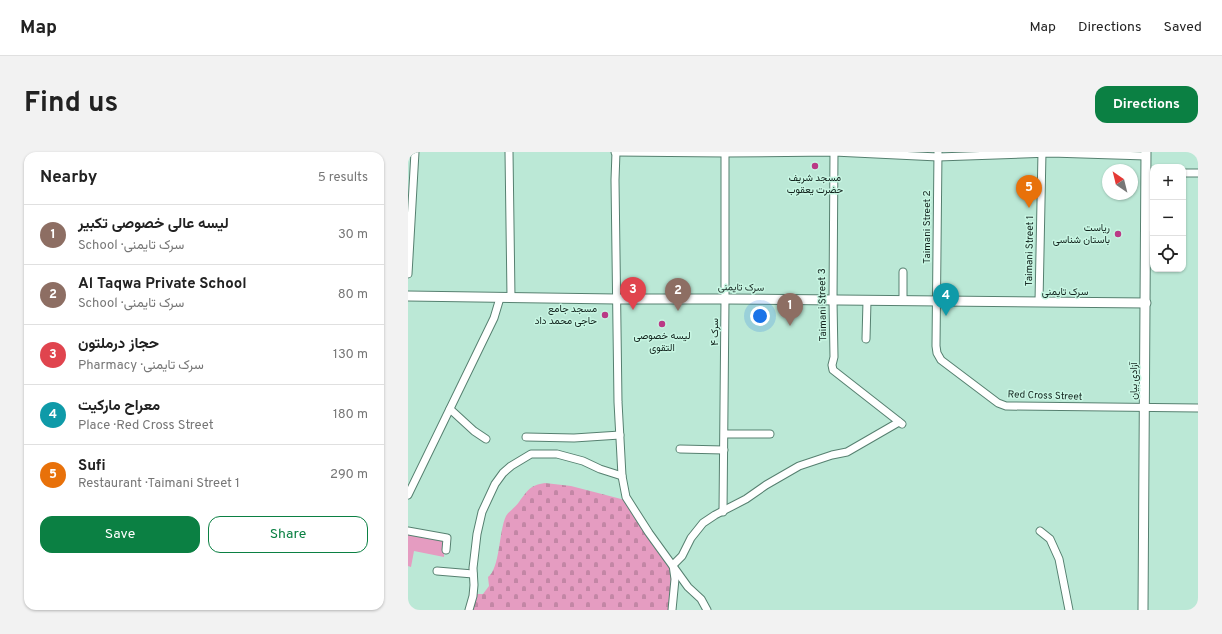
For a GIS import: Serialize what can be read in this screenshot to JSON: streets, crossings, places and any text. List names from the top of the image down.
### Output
{
  "streets": {
    "main road": ["سرک تایمنی", "آزادی بیان"],
    "street": [
      "Taimani Street 2",
      "Taimani Street 1",
      "Taimani Street 3",
      "سرک ۴",
      "Red Cross Street"
    ]
  },
  "crossings": [
    ["Taimani Street 2", "سرک تایمنی"],
    ["Taimani Street 2", "Red Cross Street"],
    ["Taimani Street 1", "سرک تایمنی"],
    ["سرک تایمنی", "Taimani Street 3"],
    ["سرک تایمنی", "سرک ۴"],
    ["سرک تایمنی", "آزادی بیان"],
    ["سرک تایمنی", "Red Cross Street"],
    ["Taimani Street 3", "سرک ۴"],
    ["آزادی بیان", "Red Cross Street"]
  ],
  "places": [
    "مسجد شریف حضرت یعقوب",
    "ریاست باستان شناسی",
    "مسجد جامع حاجی محمد داد",
    "لیسه خصوصی التقوی"
  ],
  "north": "top left",
  "page": {
    "header": "Map",
    "nav": ["Map", "Directions", "Saved"],
    "title": "Find us",
    "buttons": [
      "Directions",
      ["Save", "Share"]
    ],
    "heading": ["Nearby", "5 results"],
    "map_buttons": ["+", "−"],
    "pins": [
      "5",
      "3",
      "2",
      "4",
      "1"
    ],
    "list": [
      {
        "mark": "1",
        "name": "لیسه عالی خصوصی تکبیر",
        "note": "School · سرک تایمنی",
        "value": "30 m"
      },
      {
        "mark": "2",
        "name": "Al Taqwa Private School",
        "note": "School · سرک تایمنی",
        "value": "80 m"
      },
      {
        "mark": "3",
        "name": "حجاز درملتون",
        "note": "Pharmacy · سرک تایمنی",
        "value": "130 m"
      },
      {
        "mark": "4",
        "name": "معراح مارکیت",
        "note": "Place · Red Cross Street",
        "value": "180 m"
      },
      {
        "mark": "5",
        "name": "Sufi",
        "note": "Restaurant · Taimani Street 1",
        "value": "290 m"
      }
    ]
  }
}
